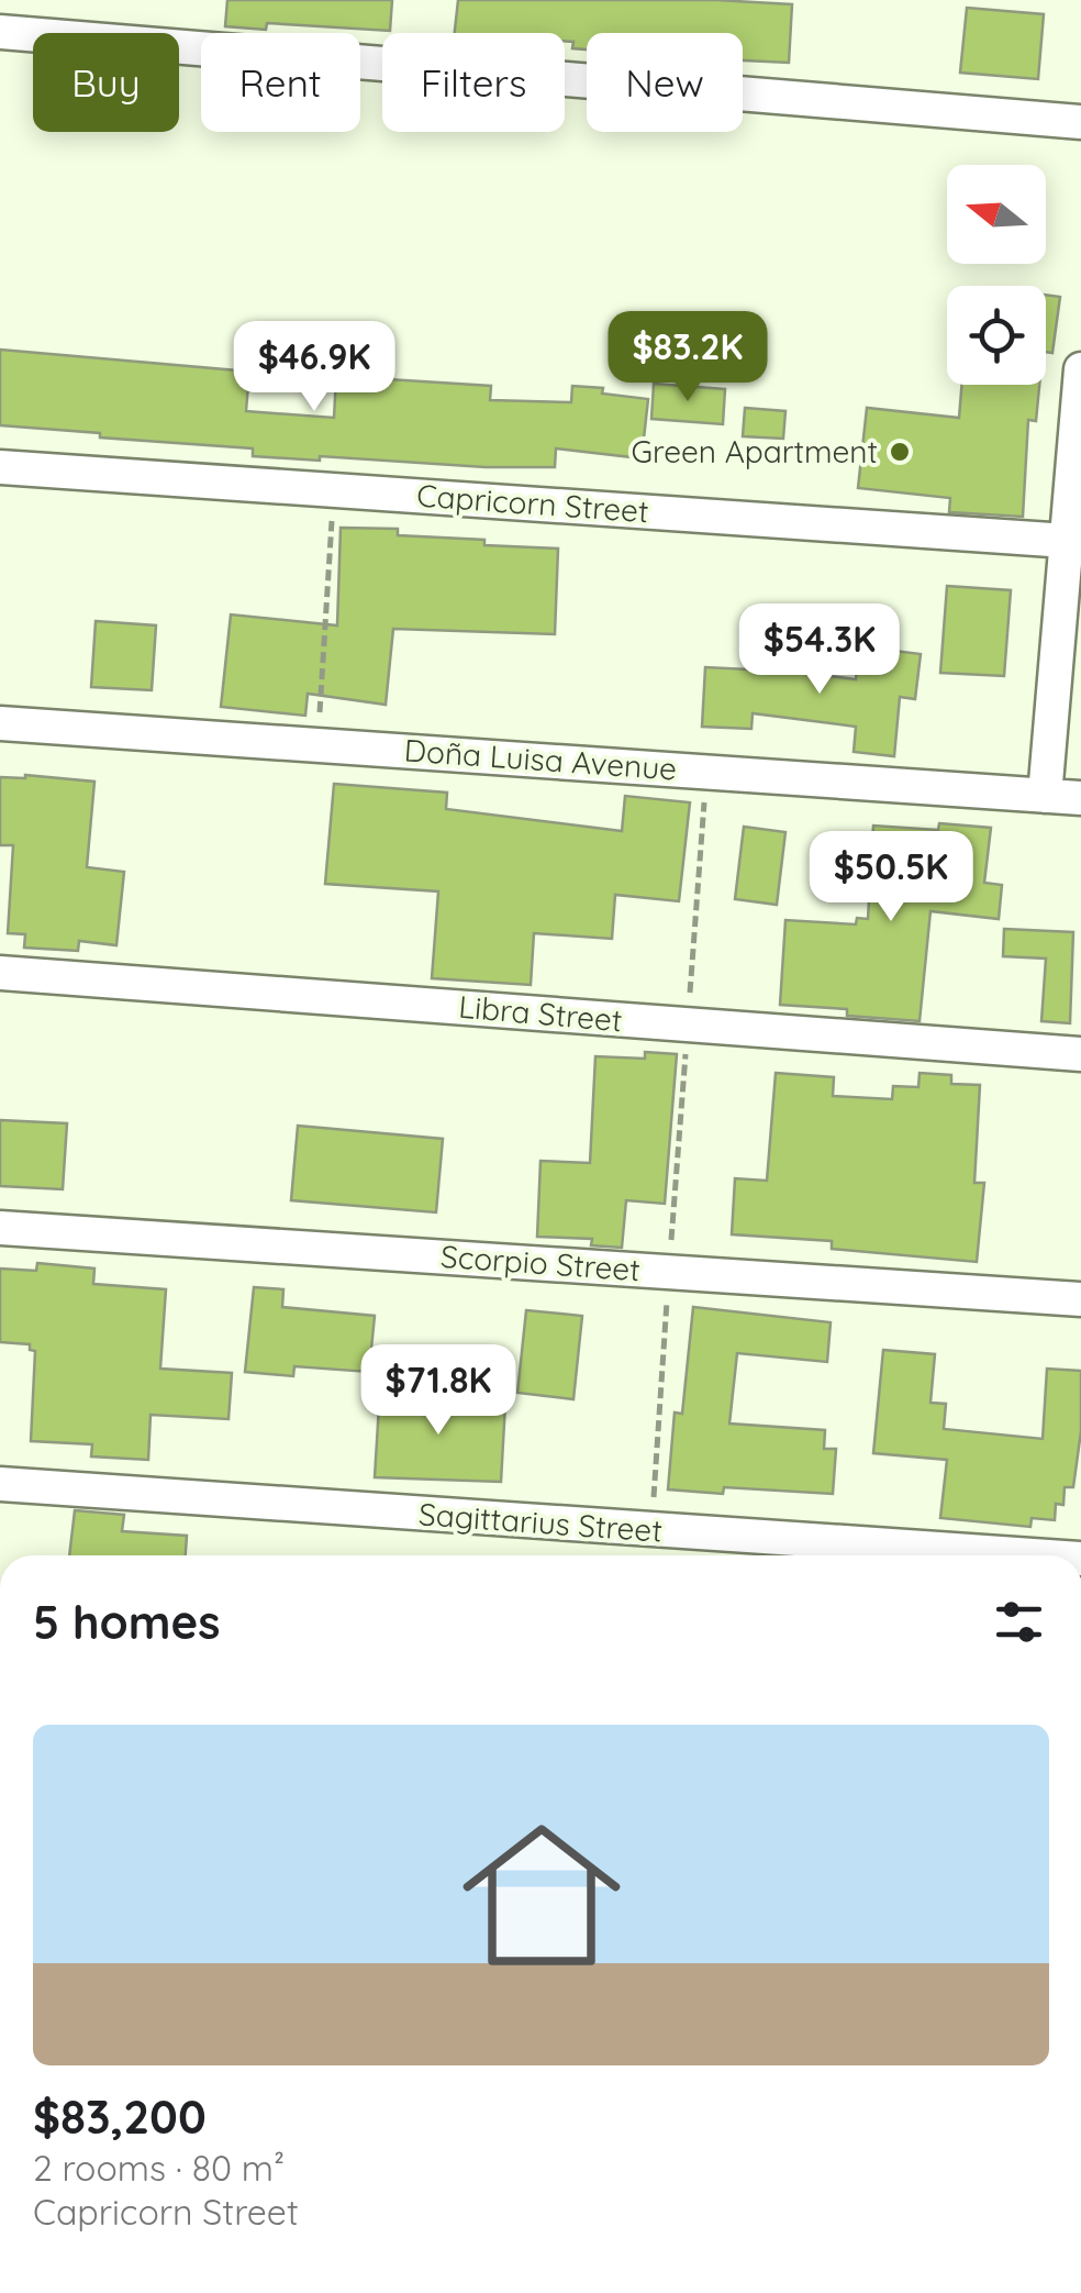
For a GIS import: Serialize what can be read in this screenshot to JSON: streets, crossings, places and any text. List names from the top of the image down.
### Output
{
  "streets": {
    "street": [
      "Capricorn Street",
      "Doña Luisa Avenue",
      "Libra Street",
      "Scorpio Street",
      "Sagittarius Street"
    ]
  },
  "places": ["Green Apartment"],
  "north": "left",
  "page": {
    "chip": [
      "Buy",
      "Rent",
      "Filters",
      "New"
    ],
    "price": [
      "$83.2K",
      "$46.9K",
      "$54.3K",
      "$50.5K",
      "$71.8K"
    ],
    "heading": "5 homes",
    "list": [
      {
        "name": "$83,200",
        "note": "2 rooms · 80 m² · Capricorn Street"
      }
    ]
  }
}
